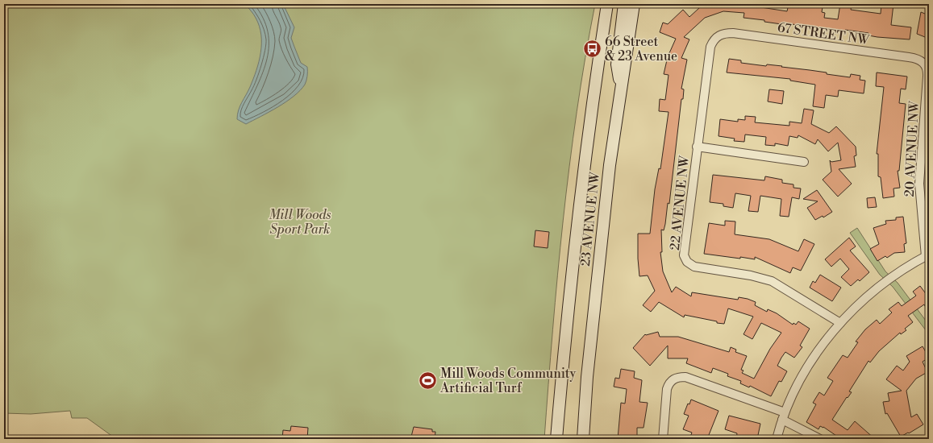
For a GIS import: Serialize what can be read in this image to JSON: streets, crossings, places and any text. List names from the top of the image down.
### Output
{
  "streets": {
    "main road": ["23 AVENUE NW"],
    "street": ["67 STREET NW", "20 AVENUE NW", "22 AVENUE NW"]
  },
  "crossings": [
    ["67 STREET NW", "20 AVENUE NW"],
    ["67 STREET NW", "22 AVENUE NW"]
  ],
  "parks": ["Mill Woods Sport Park"],
  "places": {
    "bus stop": ["66 Street & 23 Avenue"],
    "sports": ["Mill Woods Community Artificial Turf"]
  }
}
